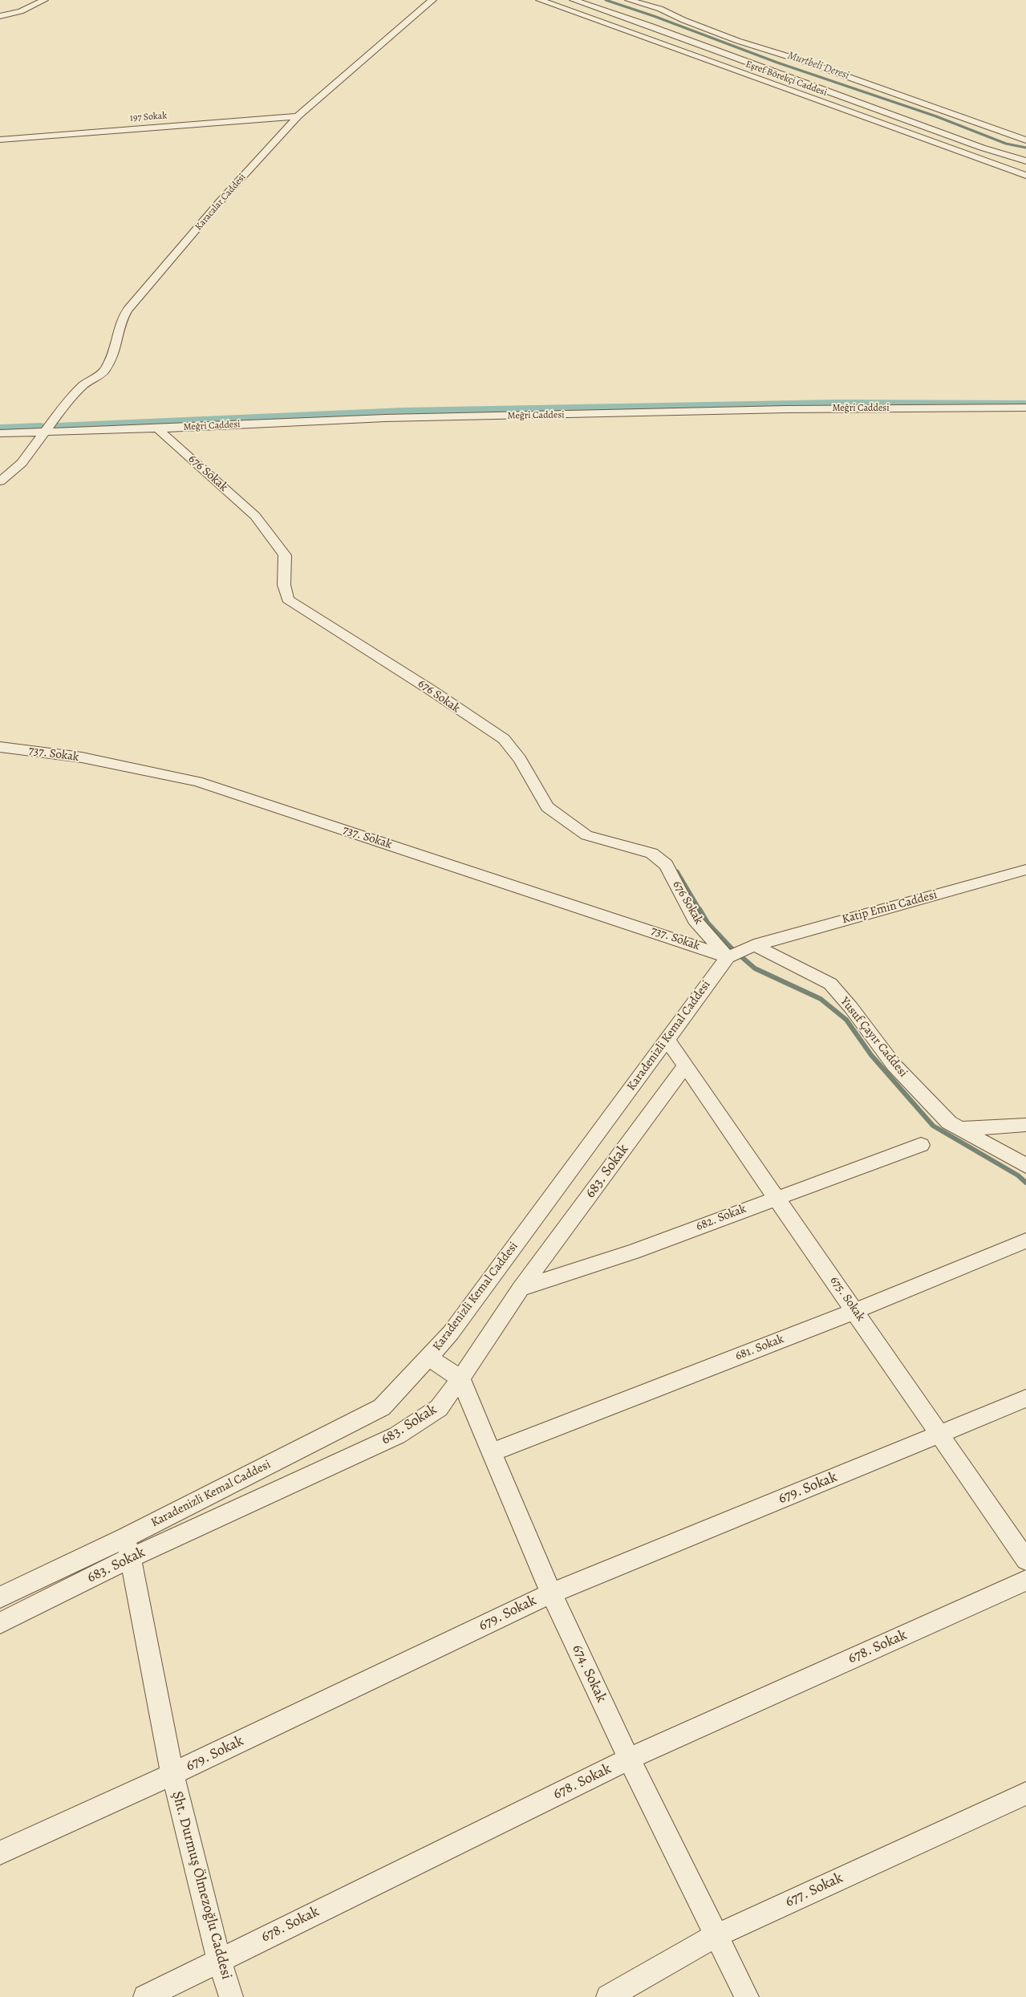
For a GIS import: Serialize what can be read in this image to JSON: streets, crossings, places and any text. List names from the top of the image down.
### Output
{
  "streets": {
    "street": [
      "Eşref Börekçi Caddesi",
      "197 Sokak",
      "Karacalar Caddesi",
      "Meğri Caddesi",
      "676 Sokak",
      "737. Sokak",
      "Katip Emin Caddesi",
      "Karadenizli Kemal Caddesi",
      "Yusuf Çayır Caddesi",
      "683. Sokak",
      "682. Sokak",
      "675. Sokak",
      "681. Sokak",
      "679. Sokak",
      "678. Sokak",
      "674. Sokak",
      "Şht. Durmuş Ölmezoğlu Caddesi",
      "677. Sokak"
    ]
  },
  "crossings": [
    ["197 Sokak", "Karacalar Caddesi"],
    ["Karacalar Caddesi", "Meğri Caddesi"],
    ["Meğri Caddesi", "676 Sokak"],
    ["676 Sokak", "737. Sokak"],
    ["676 Sokak", "Katip Emin Caddesi"],
    ["676 Sokak", "Karadenizli Kemal Caddesi"],
    ["676 Sokak", "Yusuf Çayır Caddesi"],
    ["737. Sokak", "Katip Emin Caddesi"],
    ["737. Sokak", "Karadenizli Kemal Caddesi"],
    ["737. Sokak", "Yusuf Çayır Caddesi"],
    ["Katip Emin Caddesi", "Karadenizli Kemal Caddesi"],
    ["Katip Emin Caddesi", "Yusuf Çayır Caddesi"],
    ["Karadenizli Kemal Caddesi", "Yusuf Çayır Caddesi"],
    ["Karadenizli Kemal Caddesi", "683. Sokak"],
    ["Karadenizli Kemal Caddesi", "675. Sokak"],
    ["Karadenizli Kemal Caddesi", "Şht. Durmuş Ölmezoğlu Caddesi"],
    ["683. Sokak", "682. Sokak"],
    ["683. Sokak", "675. Sokak"],
    ["683. Sokak", "674. Sokak"],
    ["683. Sokak", "Şht. Durmuş Ölmezoğlu Caddesi"],
    ["682. Sokak", "675. Sokak"],
    ["675. Sokak", "681. Sokak"],
    ["675. Sokak", "679. Sokak"],
    ["681. Sokak", "674. Sokak"],
    ["679. Sokak", "674. Sokak"],
    ["679. Sokak", "Şht. Durmuş Ölmezoğlu Caddesi"],
    ["678. Sokak", "674. Sokak"],
    ["678. Sokak", "Şht. Durmuş Ölmezoğlu Caddesi"],
    ["674. Sokak", "677. Sokak"]
  ],
  "water": ["Murtbeli Deresi"]
}
